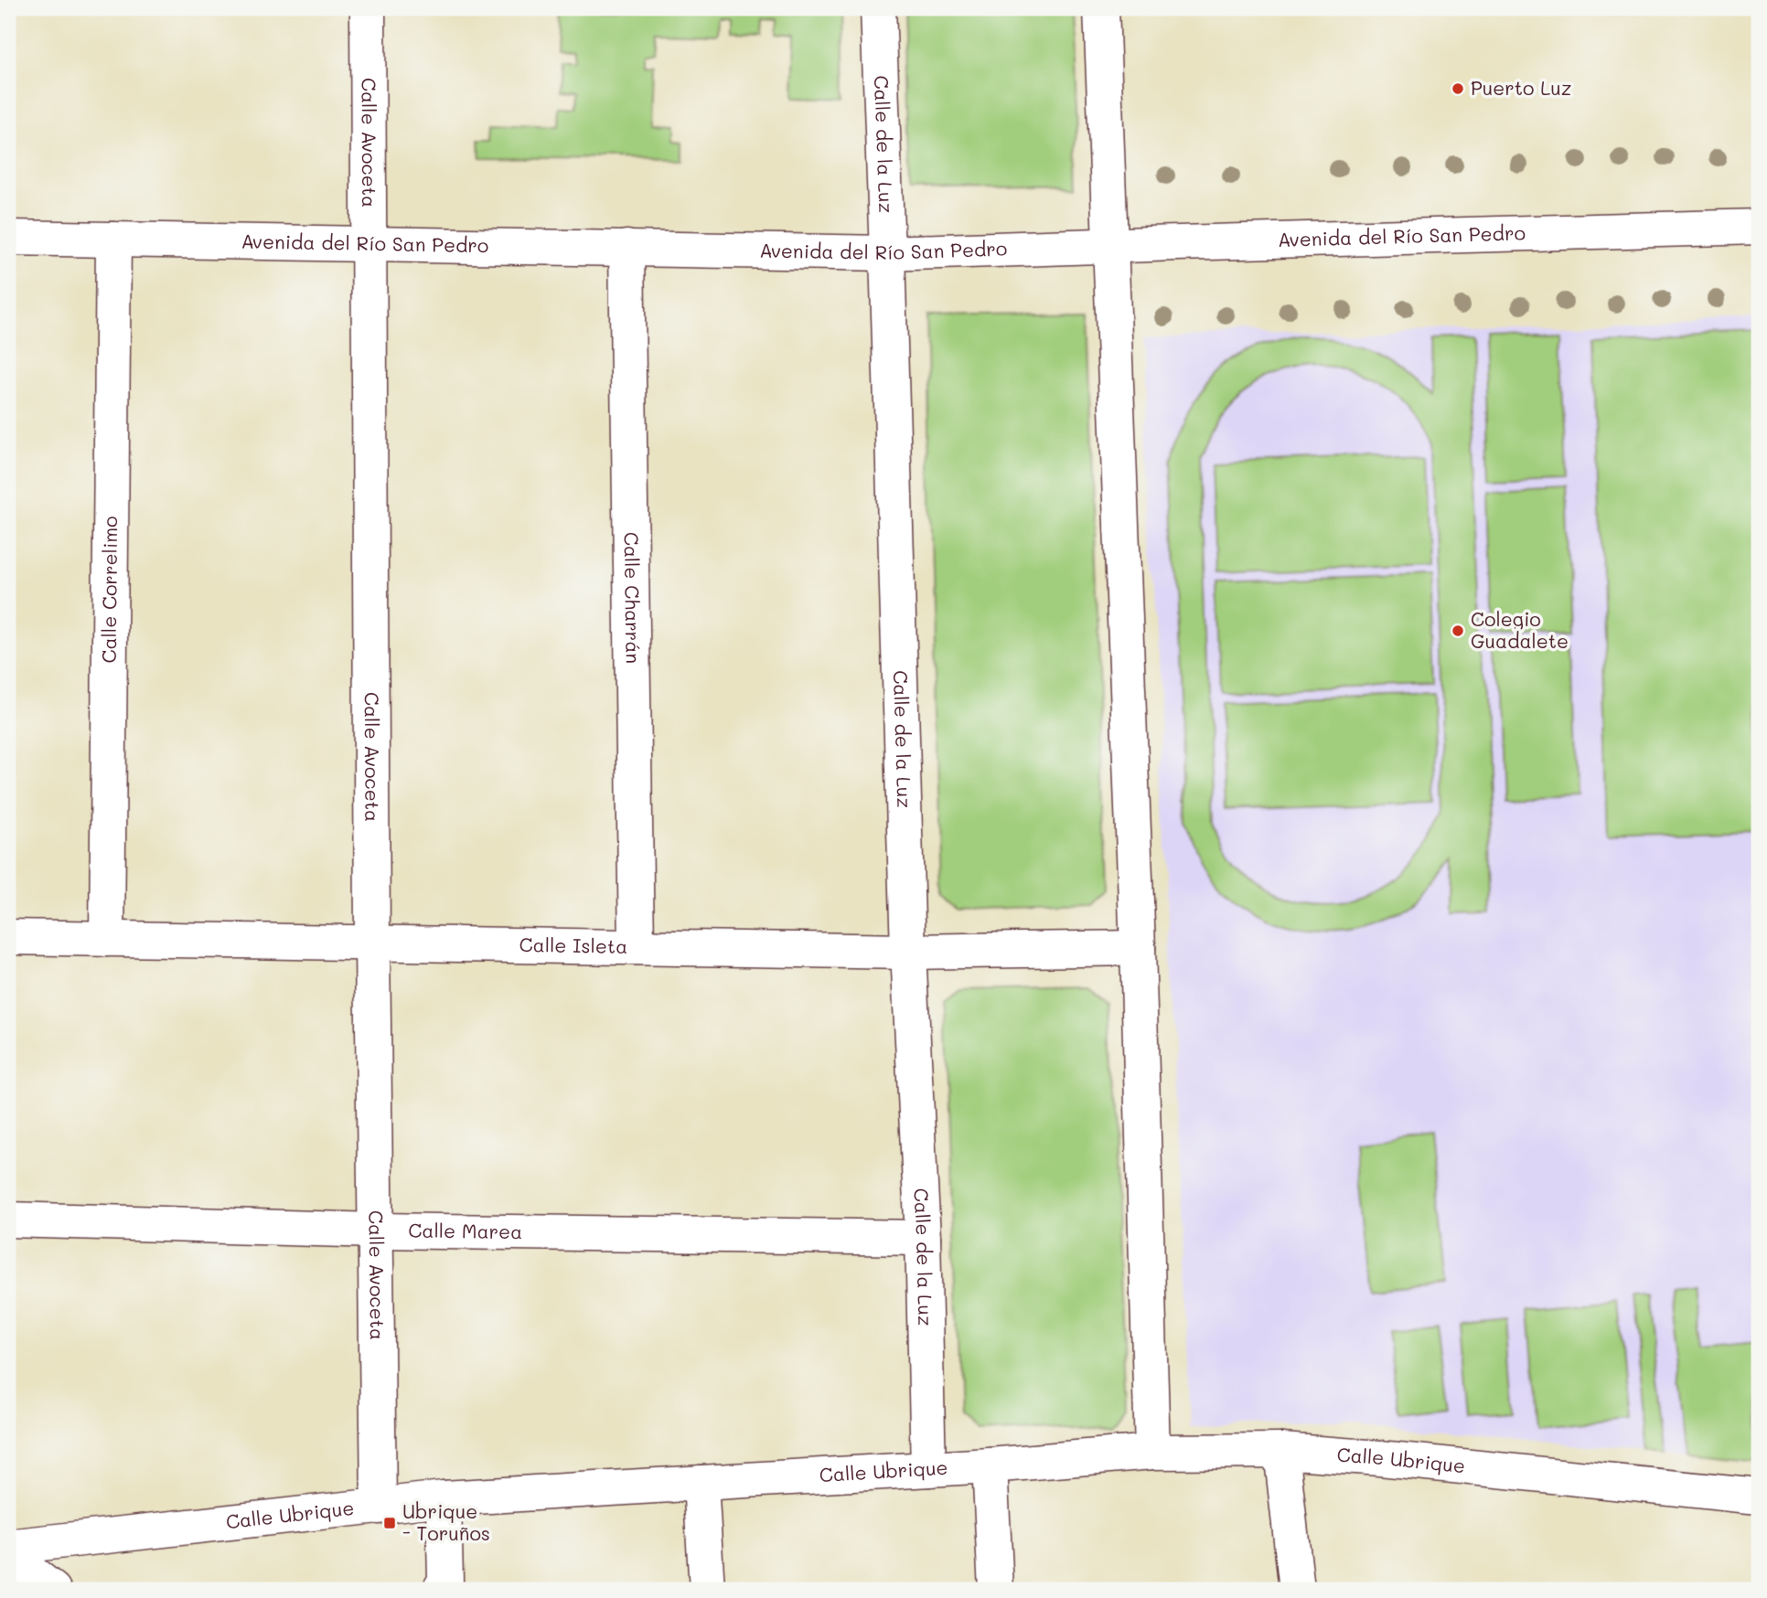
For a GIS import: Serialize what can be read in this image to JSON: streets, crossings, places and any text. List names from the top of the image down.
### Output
{
  "streets": {
    "street": [
      "Calle Avoceta",
      "Calle de la Luz",
      "Avenida del Río San Pedro",
      "Calle Correlimo",
      "Calle Charrán",
      "Calle Isleta",
      "Calle Marea",
      "Calle Ubrique"
    ]
  },
  "crossings": [
    ["Calle Avoceta", "Avenida del Río San Pedro"],
    ["Calle Avoceta", "Calle Isleta"],
    ["Calle Avoceta", "Calle Marea"],
    ["Calle Avoceta", "Calle Ubrique"],
    ["Calle de la Luz", "Avenida del Río San Pedro"],
    ["Calle de la Luz", "Calle Isleta"],
    ["Calle de la Luz", "Calle Marea"],
    ["Calle de la Luz", "Calle Ubrique"],
    ["Avenida del Río San Pedro", "Calle Correlimo"],
    ["Avenida del Río San Pedro", "Calle Charrán"],
    ["Calle Correlimo", "Calle Isleta"],
    ["Calle Charrán", "Calle Isleta"]
  ],
  "places": {
    "other": ["Puerto Luz", "Colegio Guadalete"],
    "transit": ["Ubrique - Toruños"]
  }
}
